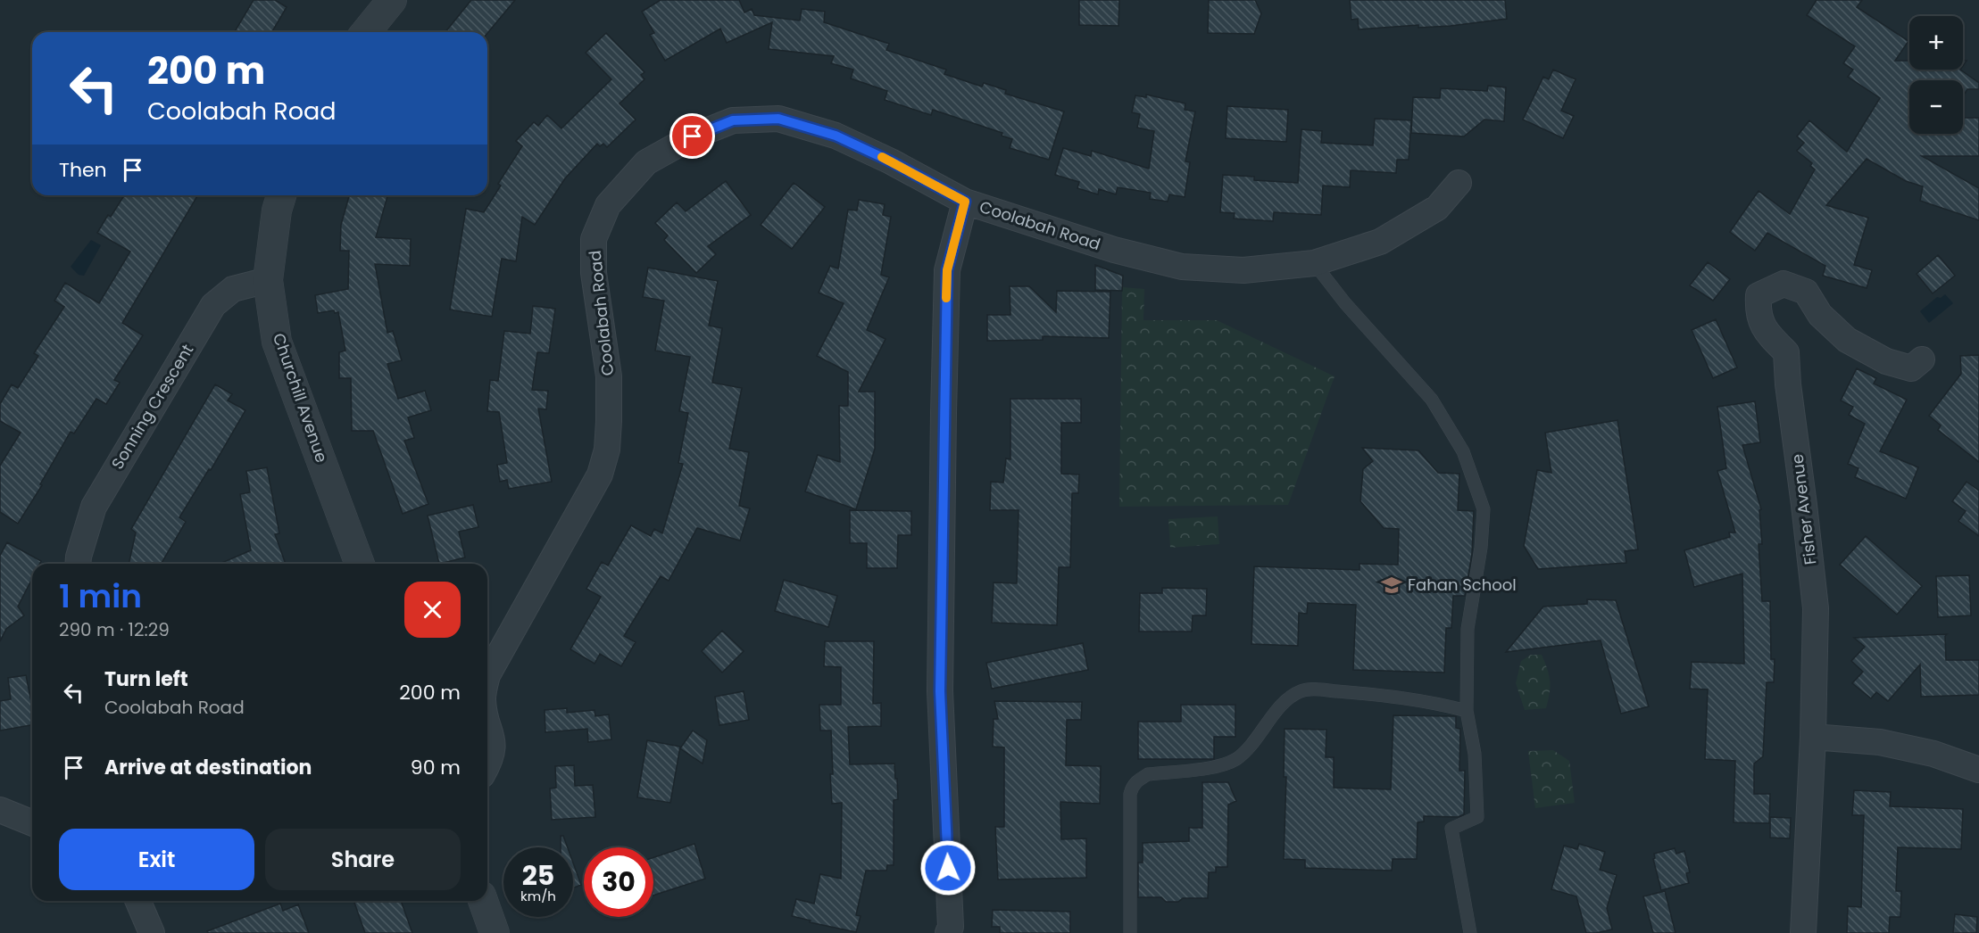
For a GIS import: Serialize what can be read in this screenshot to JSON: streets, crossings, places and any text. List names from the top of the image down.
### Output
{
  "streets": {
    "street": [
      "Coolabah Road",
      "Churchill Avenue",
      "Sonning Crescent",
      "Fisher Avenue"
    ]
  },
  "crossings": [
    ["Churchill Avenue", "Sonning Crescent"]
  ],
  "places": {
    "school or university": ["Fahan School"]
  },
  "page": {
    "map_buttons": ["+", "−"],
    "turn": ["200 m", "Coolabah Road"],
    "then": "Then",
    "heading": ["1 min", "290 m · 12:29"],
    "list": [
      {
        "name": "Turn left",
        "note": "Coolabah Road",
        "value": "200 m"
      },
      {
        "name": "Arrive at destination",
        "value": "90 m"
      }
    ],
    "buttons": ["Exit", "Share"],
    "speed": "25 km/h",
    "limit": "30"
  }
}
